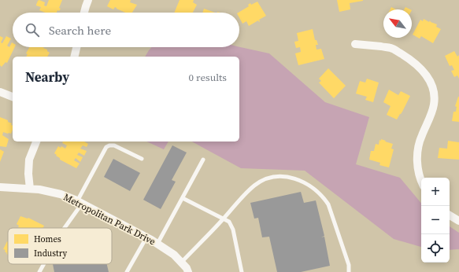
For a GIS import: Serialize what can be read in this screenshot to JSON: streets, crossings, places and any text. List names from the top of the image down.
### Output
{
  "streets": {
    "street": ["Metropolitan Park Drive"]
  },
  "legend": ["Homes", "Industry"],
  "north": "top left",
  "page": {
    "search": "Search here",
    "heading": ["Nearby", "0 results"],
    "map_buttons": ["+", "−"]
  }
}
